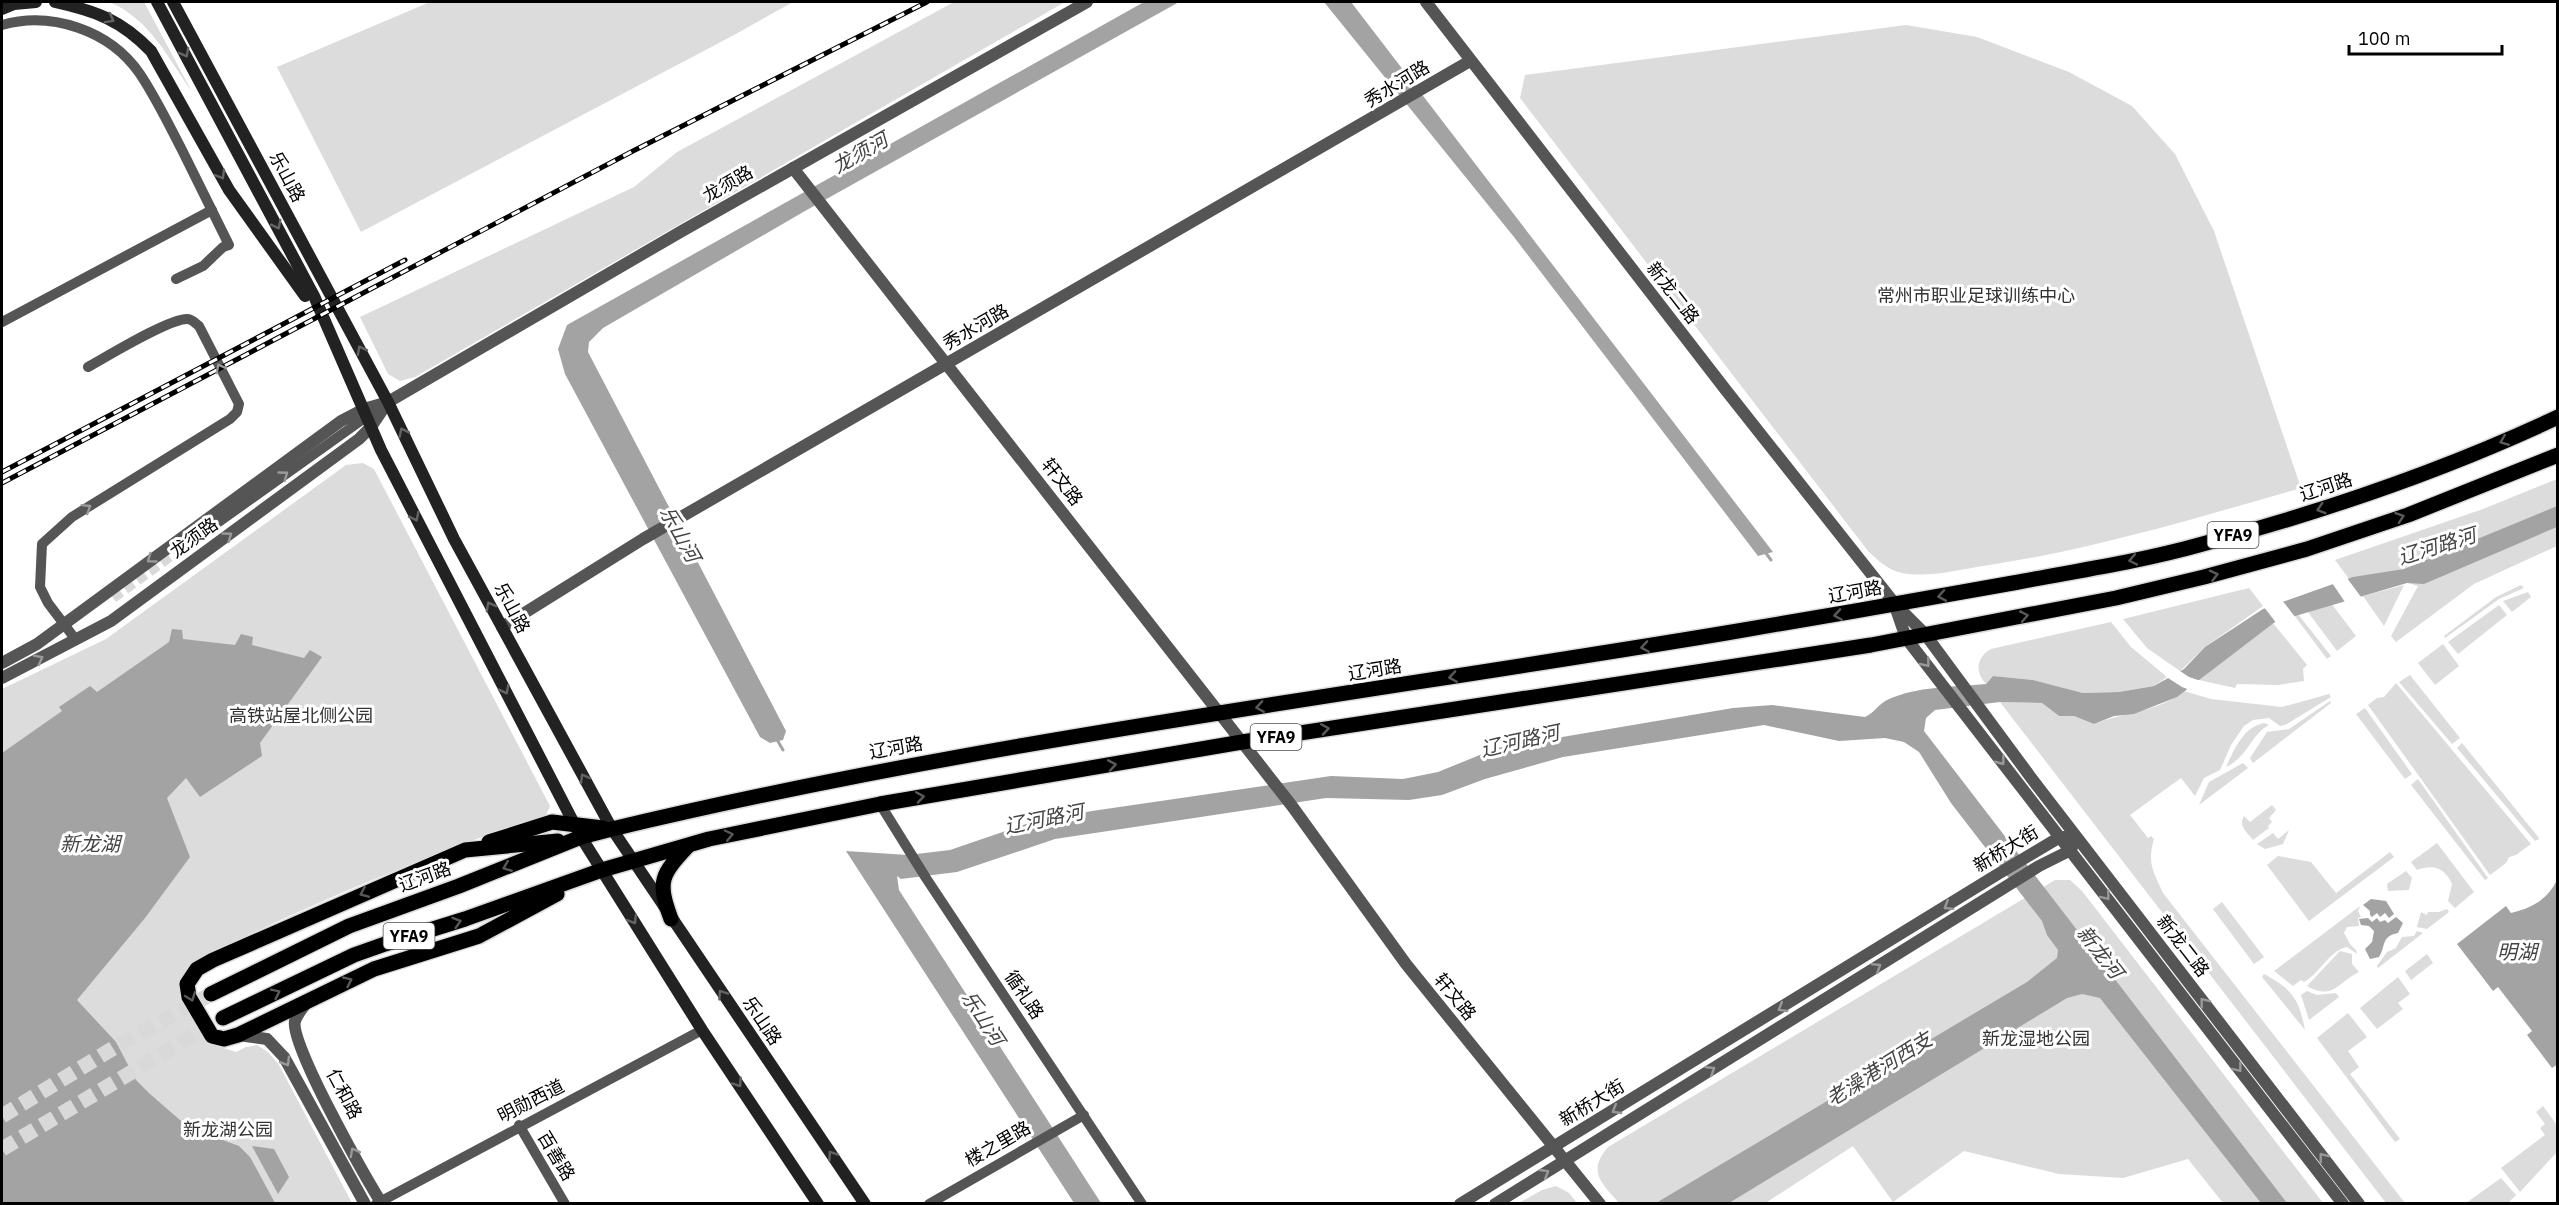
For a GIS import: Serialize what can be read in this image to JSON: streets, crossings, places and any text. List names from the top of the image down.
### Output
{
  "streets": {
    "main road": ["乐山路", "辽河路", "YFA9"],
    "street": [
      "秀水河路",
      "龙须路",
      "新龙二路",
      "轩文路",
      "新桥大街",
      "循礼路",
      "仁和路",
      "明勋西道",
      "楼之里路",
      "百善路"
    ]
  },
  "crossings": [
    ["秀水河路", "乐山路"],
    ["秀水河路", "新龙二路"],
    ["秀水河路", "轩文路"],
    ["乐山路", "龙须路"],
    ["乐山路", "辽河路"],
    ["乐山路", "YFA9"],
    ["乐山路", "明勋西道"],
    ["龙须路", "轩文路"],
    ["新龙二路", "辽河路"],
    ["新龙二路", "YFA9"],
    ["新龙二路", "新桥大街"],
    ["轩文路", "辽河路"],
    ["轩文路", "YFA9"],
    ["轩文路", "新桥大街"],
    ["YFA9", "循礼路"],
    ["循礼路", "楼之里路"],
    ["仁和路", "明勋西道"],
    ["明勋西道", "百善路"]
  ],
  "water": [
    "龙须河",
    "乐山河",
    "辽河路河",
    "新龙湖",
    "新龙河",
    "明湖",
    "老澡港河西支"
  ],
  "parks": [
    "常州市职业足球训练中心",
    "高铁站屋北侧公园",
    "新龙湿地公园",
    "新龙湖公园"
  ],
  "scale_bar": "100 m"
}
